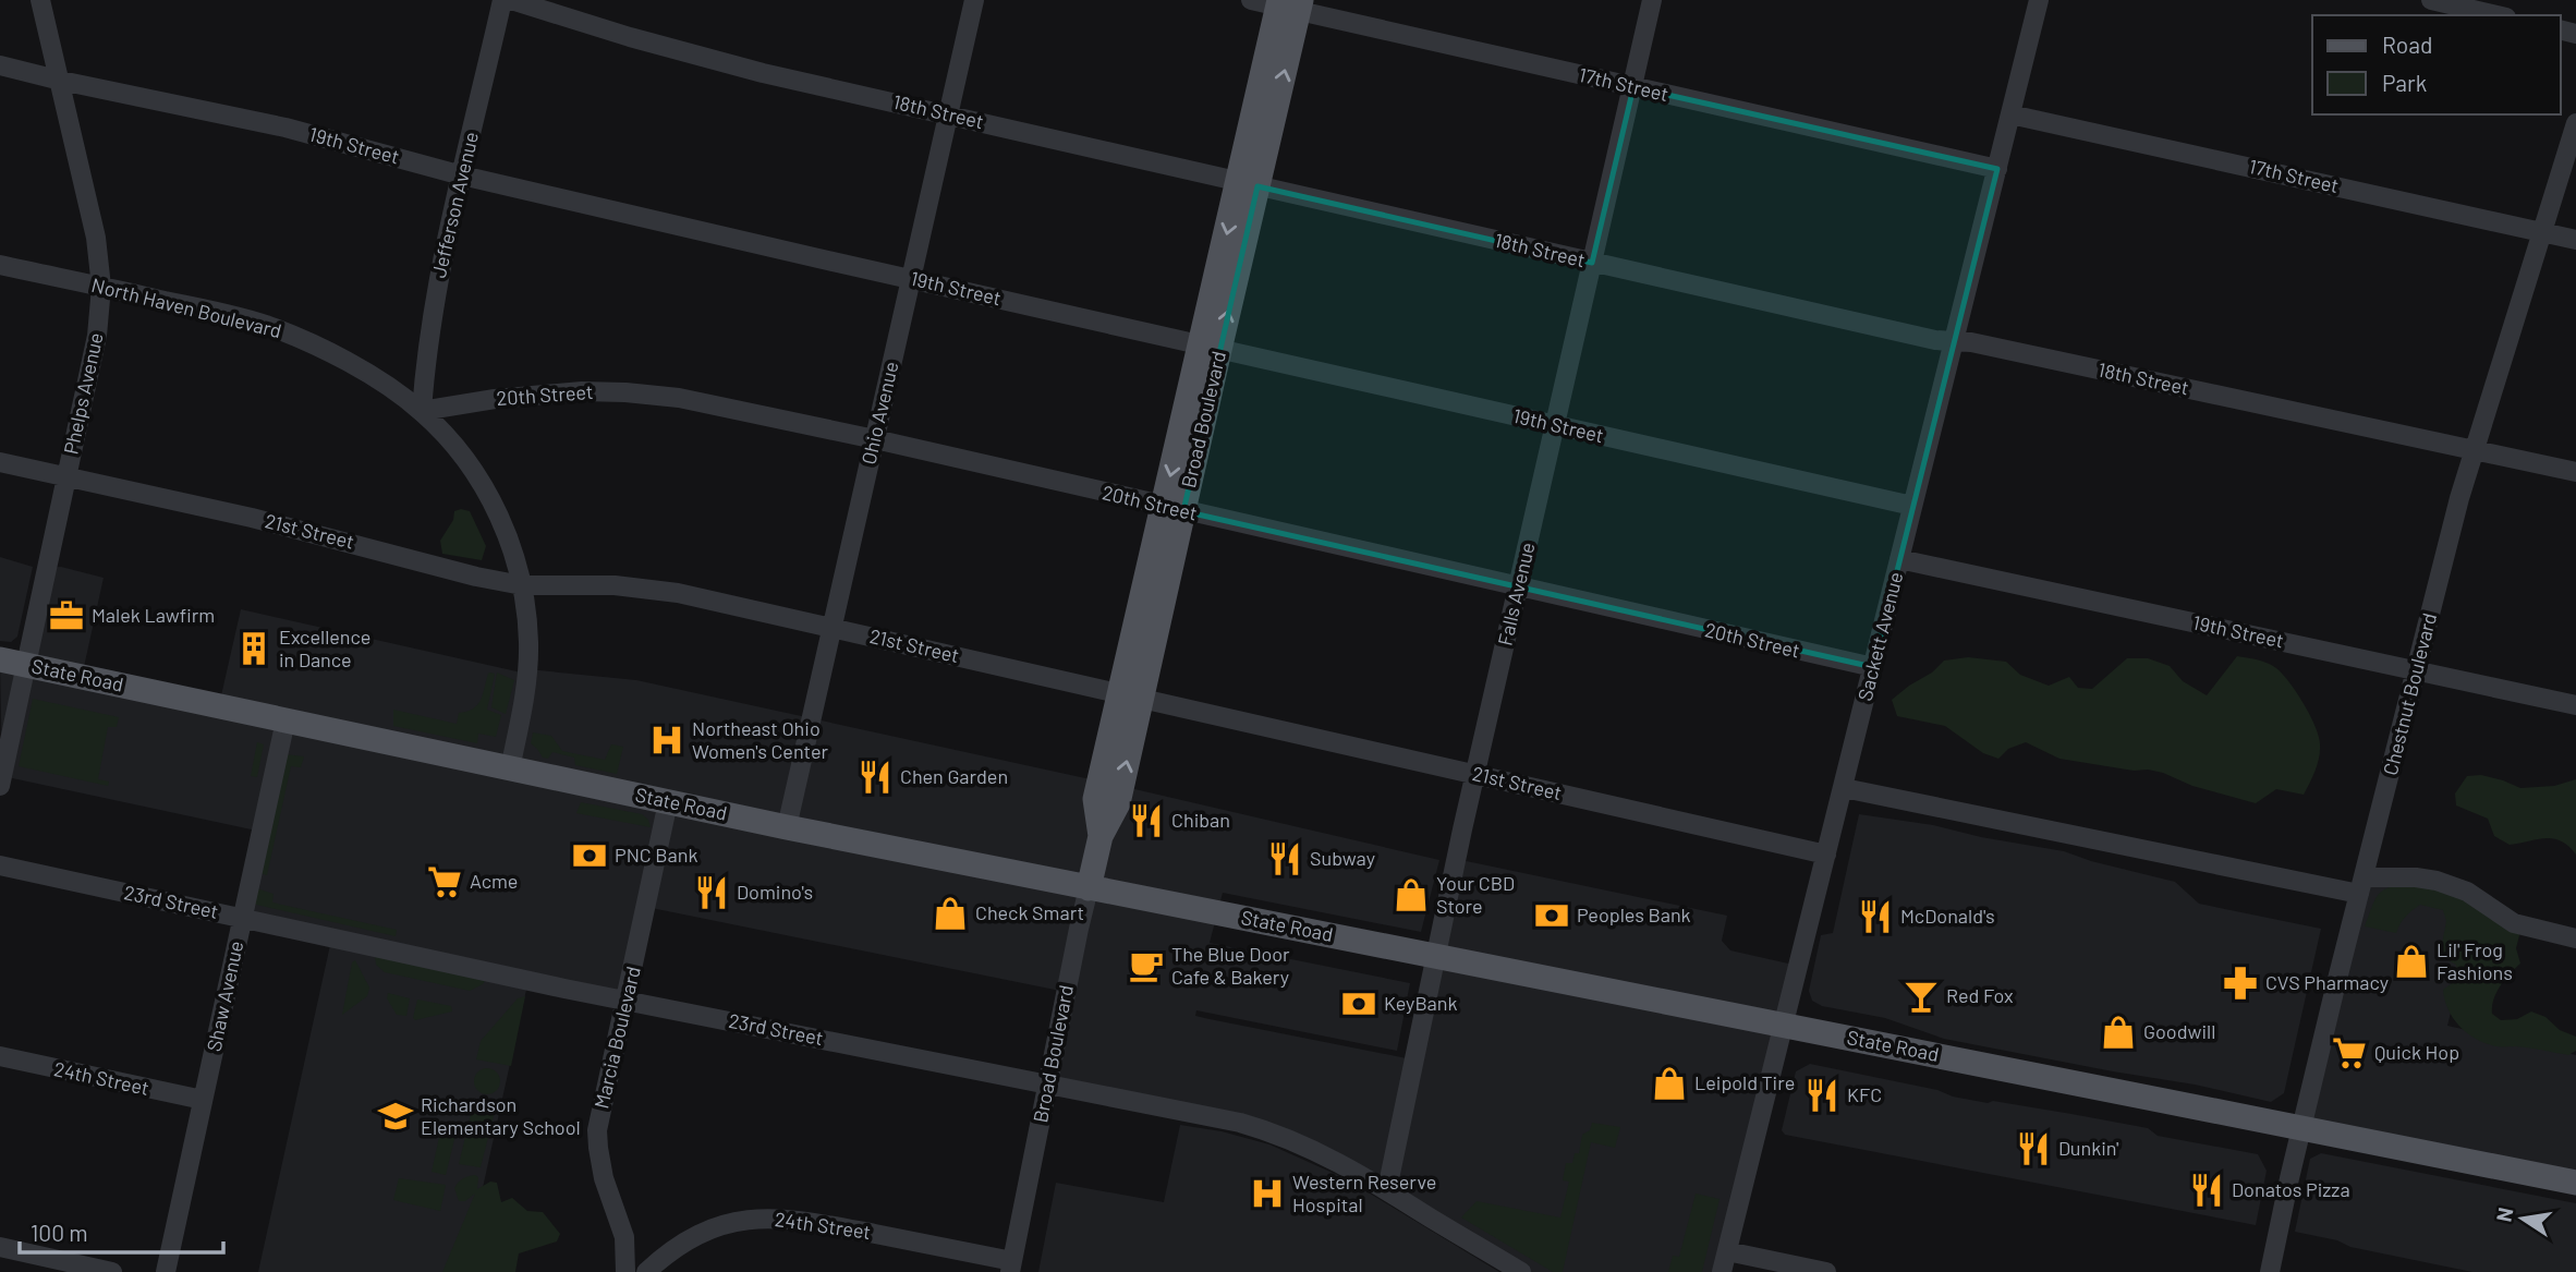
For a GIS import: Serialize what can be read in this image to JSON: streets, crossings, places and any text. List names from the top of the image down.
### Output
{
  "streets": {
    "main road": ["Broad Boulevard", "State Road"],
    "street": [
      "17th Street",
      "18th Street",
      "19th Street",
      "Jefferson Avenue",
      "North Haven Boulevard",
      "Phelps Avenue",
      "20th Street",
      "Ohio Avenue",
      "21st Street",
      "Falls Avenue",
      "Sackett Avenue",
      "Chestnut Boulevard",
      "23rd Street",
      "Shaw Avenue",
      "Marcia Boulevard",
      "24th Street"
    ]
  },
  "crossings": [
    ["17th Street", "Broad Boulevard"],
    ["17th Street", "Falls Avenue"],
    ["17th Street", "Sackett Avenue"],
    ["17th Street", "Chestnut Boulevard"],
    ["18th Street", "Ohio Avenue"],
    ["18th Street", "Broad Boulevard"],
    ["18th Street", "Falls Avenue"],
    ["18th Street", "Sackett Avenue"],
    ["18th Street", "Chestnut Boulevard"],
    ["19th Street", "Jefferson Avenue"],
    ["19th Street", "Phelps Avenue"],
    ["19th Street", "Ohio Avenue"],
    ["19th Street", "Broad Boulevard"],
    ["19th Street", "Falls Avenue"],
    ["19th Street", "Sackett Avenue"],
    ["19th Street", "Chestnut Boulevard"],
    ["Jefferson Avenue", "North Haven Boulevard"],
    ["Jefferson Avenue", "20th Street"],
    ["North Haven Boulevard", "Phelps Avenue"],
    ["North Haven Boulevard", "20th Street"],
    ["North Haven Boulevard", "21st Street"],
    ["North Haven Boulevard", "State Road"],
    ["Phelps Avenue", "21st Street"],
    ["Phelps Avenue", "State Road"],
    ["20th Street", "Ohio Avenue"],
    ["20th Street", "Broad Boulevard"],
    ["20th Street", "Falls Avenue"],
    ["20th Street", "Sackett Avenue"],
    ["Ohio Avenue", "21st Street"],
    ["Ohio Avenue", "State Road"],
    ["Broad Boulevard", "21st Street"],
    ["Broad Boulevard", "State Road"],
    ["Broad Boulevard", "23rd Street"],
    ["Broad Boulevard", "24th Street"],
    ["21st Street", "Falls Avenue"],
    ["21st Street", "Sackett Avenue"],
    ["Falls Avenue", "State Road"],
    ["Falls Avenue", "23rd Street"],
    ["Sackett Avenue", "State Road"],
    ["State Road", "Chestnut Boulevard"],
    ["State Road", "Shaw Avenue"],
    ["State Road", "Marcia Boulevard"],
    ["23rd Street", "Shaw Avenue"],
    ["23rd Street", "Marcia Boulevard"],
    ["Shaw Avenue", "24th Street"]
  ],
  "places": {
    "office": ["Malek Lawfirm"],
    "building": ["Excellence in Dance"],
    "hospital": ["Northeast Ohio Women's Center", "Western Reserve Hospital"],
    "restaurant": [
      "Chen Garden",
      "Chiban",
      "Subway",
      "Domino's",
      "McDonald's",
      "KFC",
      "Dunkin'",
      "Donatos Pizza"
    ],
    "bank": ["PNC Bank", "Peoples Bank", "KeyBank"],
    "supermarket": ["Acme", "Quick Hop"],
    "shop": [
      "Your CBD Store",
      "Check Smart",
      "Lil' Frog Fashions",
      "Goodwill",
      "Leipold Tire"
    ],
    "cafe": ["The Blue Door Cafe & Bakery"],
    "pharmacy": ["CVS Pharmacy"],
    "bar": ["Red Fox"],
    "school or university": ["Richardson Elementary School"]
  },
  "legend": ["Road", "Park"],
  "scale_bar": "100 m",
  "north": "left"
}
